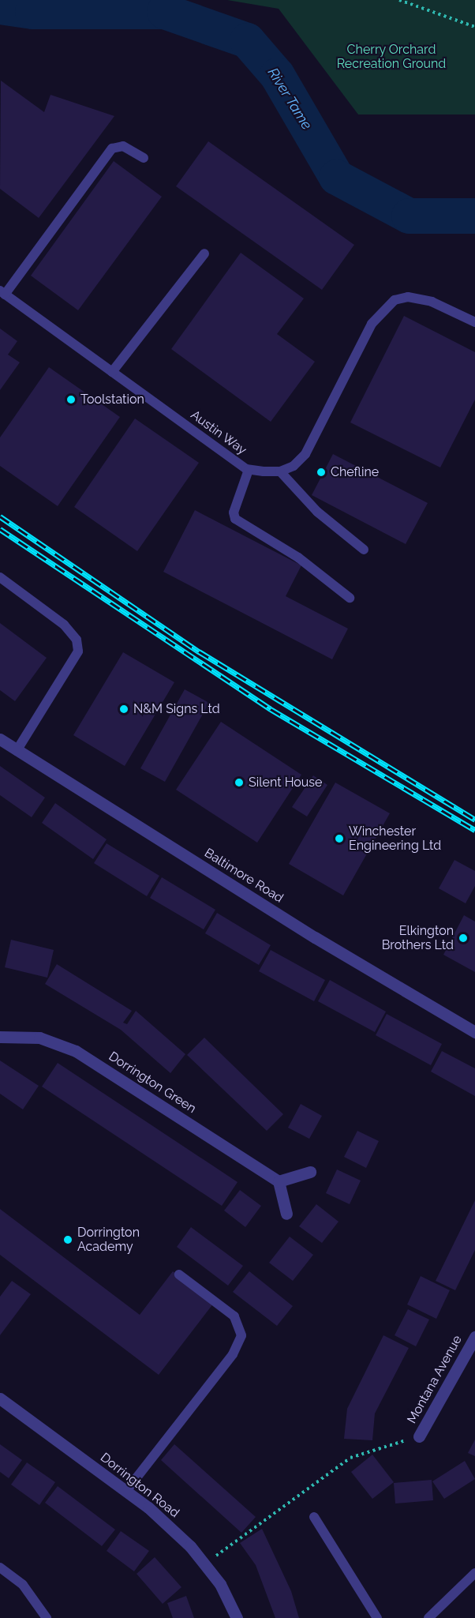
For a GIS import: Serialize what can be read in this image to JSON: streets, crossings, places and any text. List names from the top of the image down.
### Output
{
  "streets": {
    "street": [
      "Baltimore Road",
      "Dorrington Green",
      "Montana Avenue",
      "Dorrington Road"
    ],
    "lane": ["Austin Way"]
  },
  "water": ["River Tame"],
  "parks": ["Cherry Orchard Recreation Ground"],
  "places": [
    "Toolstation",
    "Chefline",
    "N&M Signs Ltd",
    "Silent House",
    "Winchester Engineering Ltd",
    "Elkington Brothers Ltd",
    "Dorrington Academy"
  ]
}
